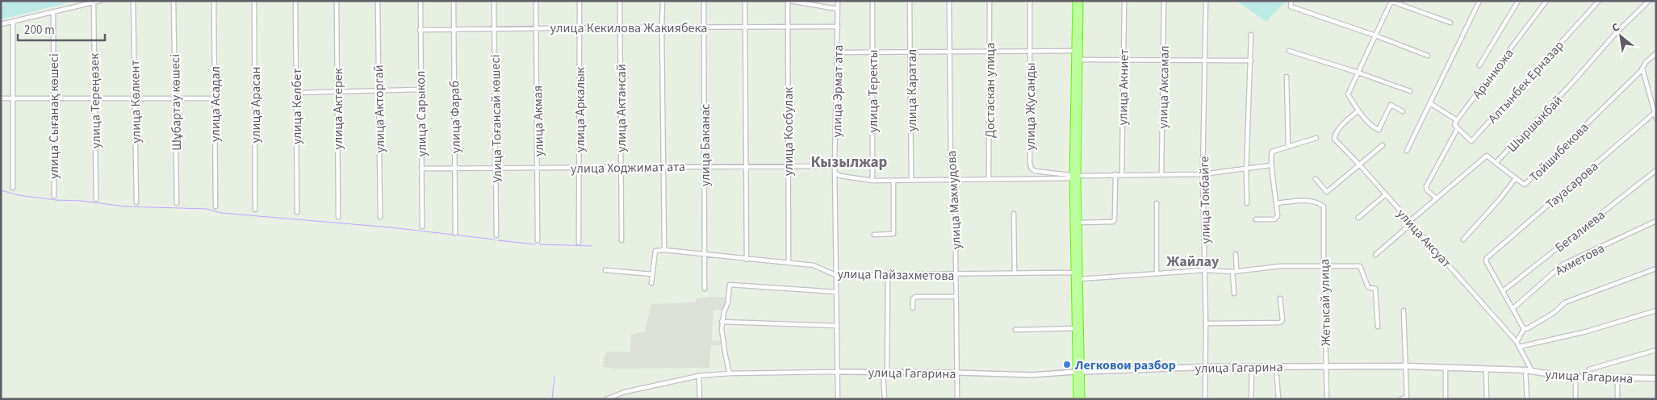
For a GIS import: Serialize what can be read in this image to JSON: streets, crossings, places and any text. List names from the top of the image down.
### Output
{
  "streets": {
    "main road": ["улица Гагарина"],
    "street": [
      "улица Кекилова Жакиябека",
      "Арынкожа",
      "Алтынбек Ерназар",
      "улица Акниет",
      "улица Аксамал",
      "улица Каратал",
      "Достаскан улица",
      "улица Эрмат ата",
      "улица Теректы",
      "улица Тереңөзек",
      "улица Көлкент",
      "Шұбартау көшесі",
      "улица Асадал",
      "улица Арасан",
      "улица Келбет",
      "улица Жусанды",
      "улица Актансай",
      "улица Актерек",
      "улица Акторгай",
      "улица Аркалык",
      "улица Сарыкол",
      "улица Сығанақ көшесі",
      "улица Фараб",
      "Улица Тоғансай көшесі",
      "улица Акмая",
      "Шыршыкбай",
      "улица Косбулак",
      "улица Баканас",
      "Тойшибекова",
      "улица Ходжимат ата",
      "Тауасарова",
      "улица Махмудова",
      "улица Токбайге",
      "Бегалиева",
      "улица Аксуат",
      "Ахметова",
      "улица Пайзахметова",
      "Жетысай улица"
    ]
  },
  "crossings": [
    ["улица Кекилова Жакиябека", "улица Эрмат ата"],
    ["улица Кекилова Жакиябека", "улица Актансай"],
    ["улица Кекилова Жакиябека", "улица Аркалык"],
    ["улица Кекилова Жакиябека", "улица Сарыкол"],
    ["улица Кекилова Жакиябека", "улица Фараб"],
    ["улица Кекилова Жакиябека", "Улица Тоғансай көшесі"],
    ["улица Кекилова Жакиябека", "улица Акмая"],
    ["улица Кекилова Жакиябека", "улица Косбулак"],
    ["улица Кекилова Жакиябека", "улица Баканас"],
    ["улица Эрмат ата", "улица Ходжимат ата"],
    ["улица Эрмат ата", "улица Пайзахметова"],
    ["улица Эрмат ата", "улица Гагарина"],
    ["улица Актансай", "улица Ходжимат ата"],
    ["улица Аркалык", "улица Ходжимат ата"],
    ["улица Сарыкол", "улица Ходжимат ата"],
    ["улица Фараб", "улица Ходжимат ата"],
    ["Улица Тоғансай көшесі", "улица Ходжимат ата"],
    ["улица Акмая", "улица Ходжимат ата"],
    ["Шыршыкбай", "улица Аксуат"],
    ["улица Косбулак", "улица Ходжимат ата"],
    ["улица Косбулак", "улица Пайзахметова"],
    ["улица Баканас", "улица Ходжимат ата"],
    ["улица Баканас", "улица Пайзахметова"],
    ["Тауасарова", "Бегалиева"],
    ["улица Махмудова", "улица Пайзахметова"],
    ["улица Махмудова", "улица Гагарина"],
    ["улица Токбайге", "улица Гагарина"],
    ["улица Аксуат", "улица Гагарина"],
    ["Жетысай улица", "улица Гагарина"]
  ],
  "districts": ["Кызылжар", "Жайлау"],
  "places": ["Легковои разбор"],
  "scale_bar": "200 m",
  "north": "top left"
}
